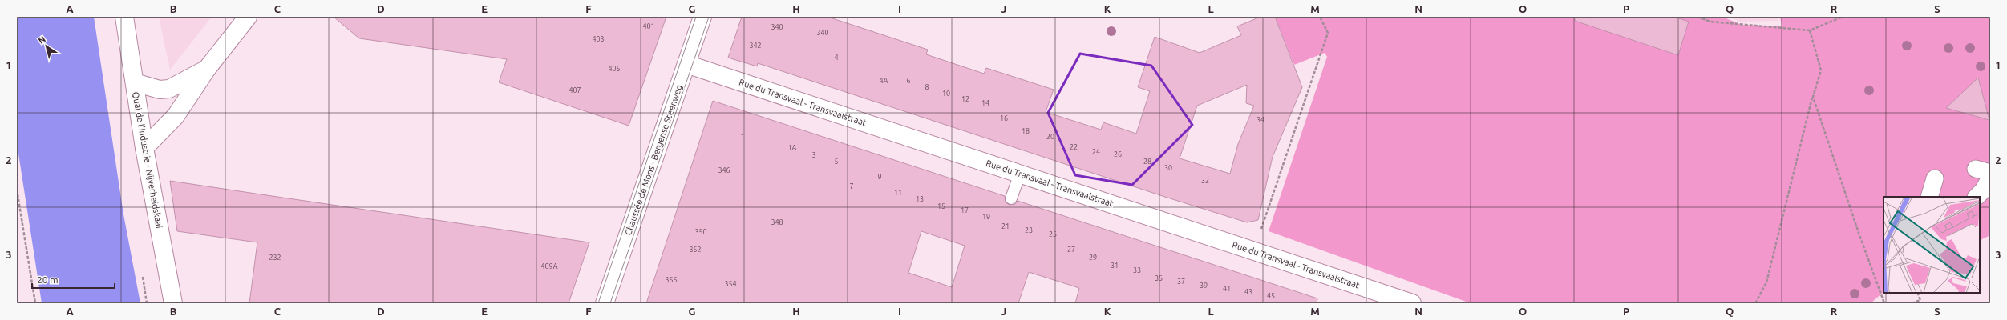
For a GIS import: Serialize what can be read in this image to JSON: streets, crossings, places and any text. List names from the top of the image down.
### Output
{
  "streets": {
    "street": ["Rue du Transvaal - Transvaalstraat", "Quai de l'Industrie - Nijverheidskaai", "Chaussée de Mons - Bergense Steenweg"]
  },
  "crossings": [
    ["Rue du Transvaal - Transvaalstraat", "Chaussée de Mons - Bergense Steenweg"]
  ],
  "house_numbers": [
    "401",
    "340",
    "340",
    "403",
    "342",
    "4",
    "405",
    "4A",
    "6",
    "8",
    "407",
    "10",
    "12",
    "14",
    "16",
    "34",
    "18",
    "1",
    "20",
    "22",
    "1A",
    "24",
    "26",
    "3",
    "5",
    "28",
    "30",
    "346",
    "9",
    "32",
    "7",
    "11",
    "13",
    "15",
    "17",
    "19",
    "348",
    "21",
    "23",
    "350",
    "25",
    "352",
    "27",
    "232",
    "29",
    "31",
    "409A",
    "33",
    "35",
    "356",
    "37",
    "354",
    "39",
    "41",
    "43",
    "45"
  ],
  "scale_bar": "20 m",
  "north": "top left",
  "grid": {
    "columns": [
      "A",
      "B",
      "C",
      "D",
      "E",
      "F",
      "G",
      "H",
      "I",
      "J",
      "K",
      "L",
      "M",
      "N",
      "O",
      "P",
      "Q",
      "R",
      "S"
    ],
    "rows": ["1", "2", "3"]
  }
}
